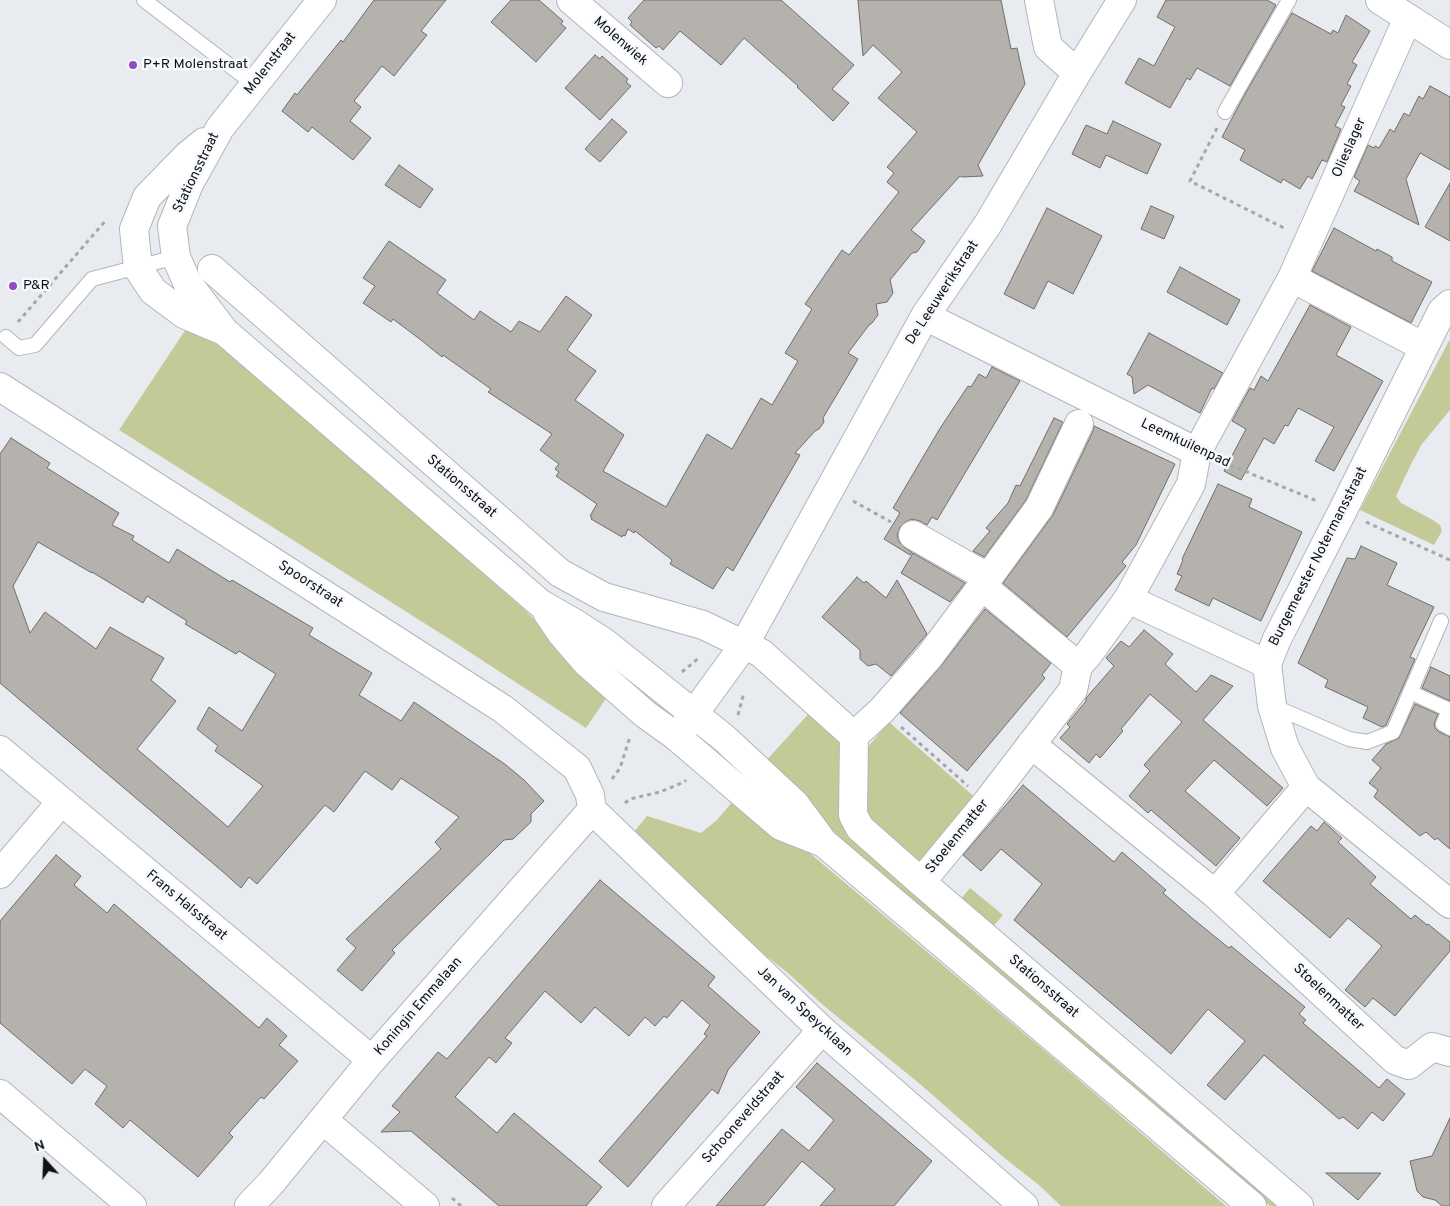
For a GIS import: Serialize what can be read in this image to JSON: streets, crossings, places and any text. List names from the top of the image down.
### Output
{
  "streets": {
    "street": [
      "Molenwiek",
      "Molenstraat",
      "Olieslager",
      "Stationsstraat",
      "De Leeuwerikstraat",
      "Leemkuilenpad",
      "Burgemeester Notermansstraat",
      "Spoorstraat",
      "Stoelenmatter",
      "Frans Halsstraat",
      "Koningin Emmalaan",
      "Jan van Speycklaan",
      "Schooneveldstraat"
    ]
  },
  "crossings": [
    ["Molenstraat", "Stationsstraat"],
    ["Olieslager", "Leemkuilenpad"],
    ["Olieslager", "Stoelenmatter"],
    ["Stationsstraat", "De Leeuwerikstraat"],
    ["Stationsstraat", "Stoelenmatter"],
    ["De Leeuwerikstraat", "Leemkuilenpad"],
    ["Leemkuilenpad", "Burgemeester Notermansstraat"],
    ["Leemkuilenpad", "Stoelenmatter"],
    ["Spoorstraat", "Koningin Emmalaan"],
    ["Spoorstraat", "Jan van Speycklaan"],
    ["Frans Halsstraat", "Koningin Emmalaan"],
    ["Koningin Emmalaan", "Jan van Speycklaan"],
    ["Jan van Speycklaan", "Schooneveldstraat"]
  ],
  "places": ["P+R Molenstraat", "P&R"],
  "north": "top"
}
